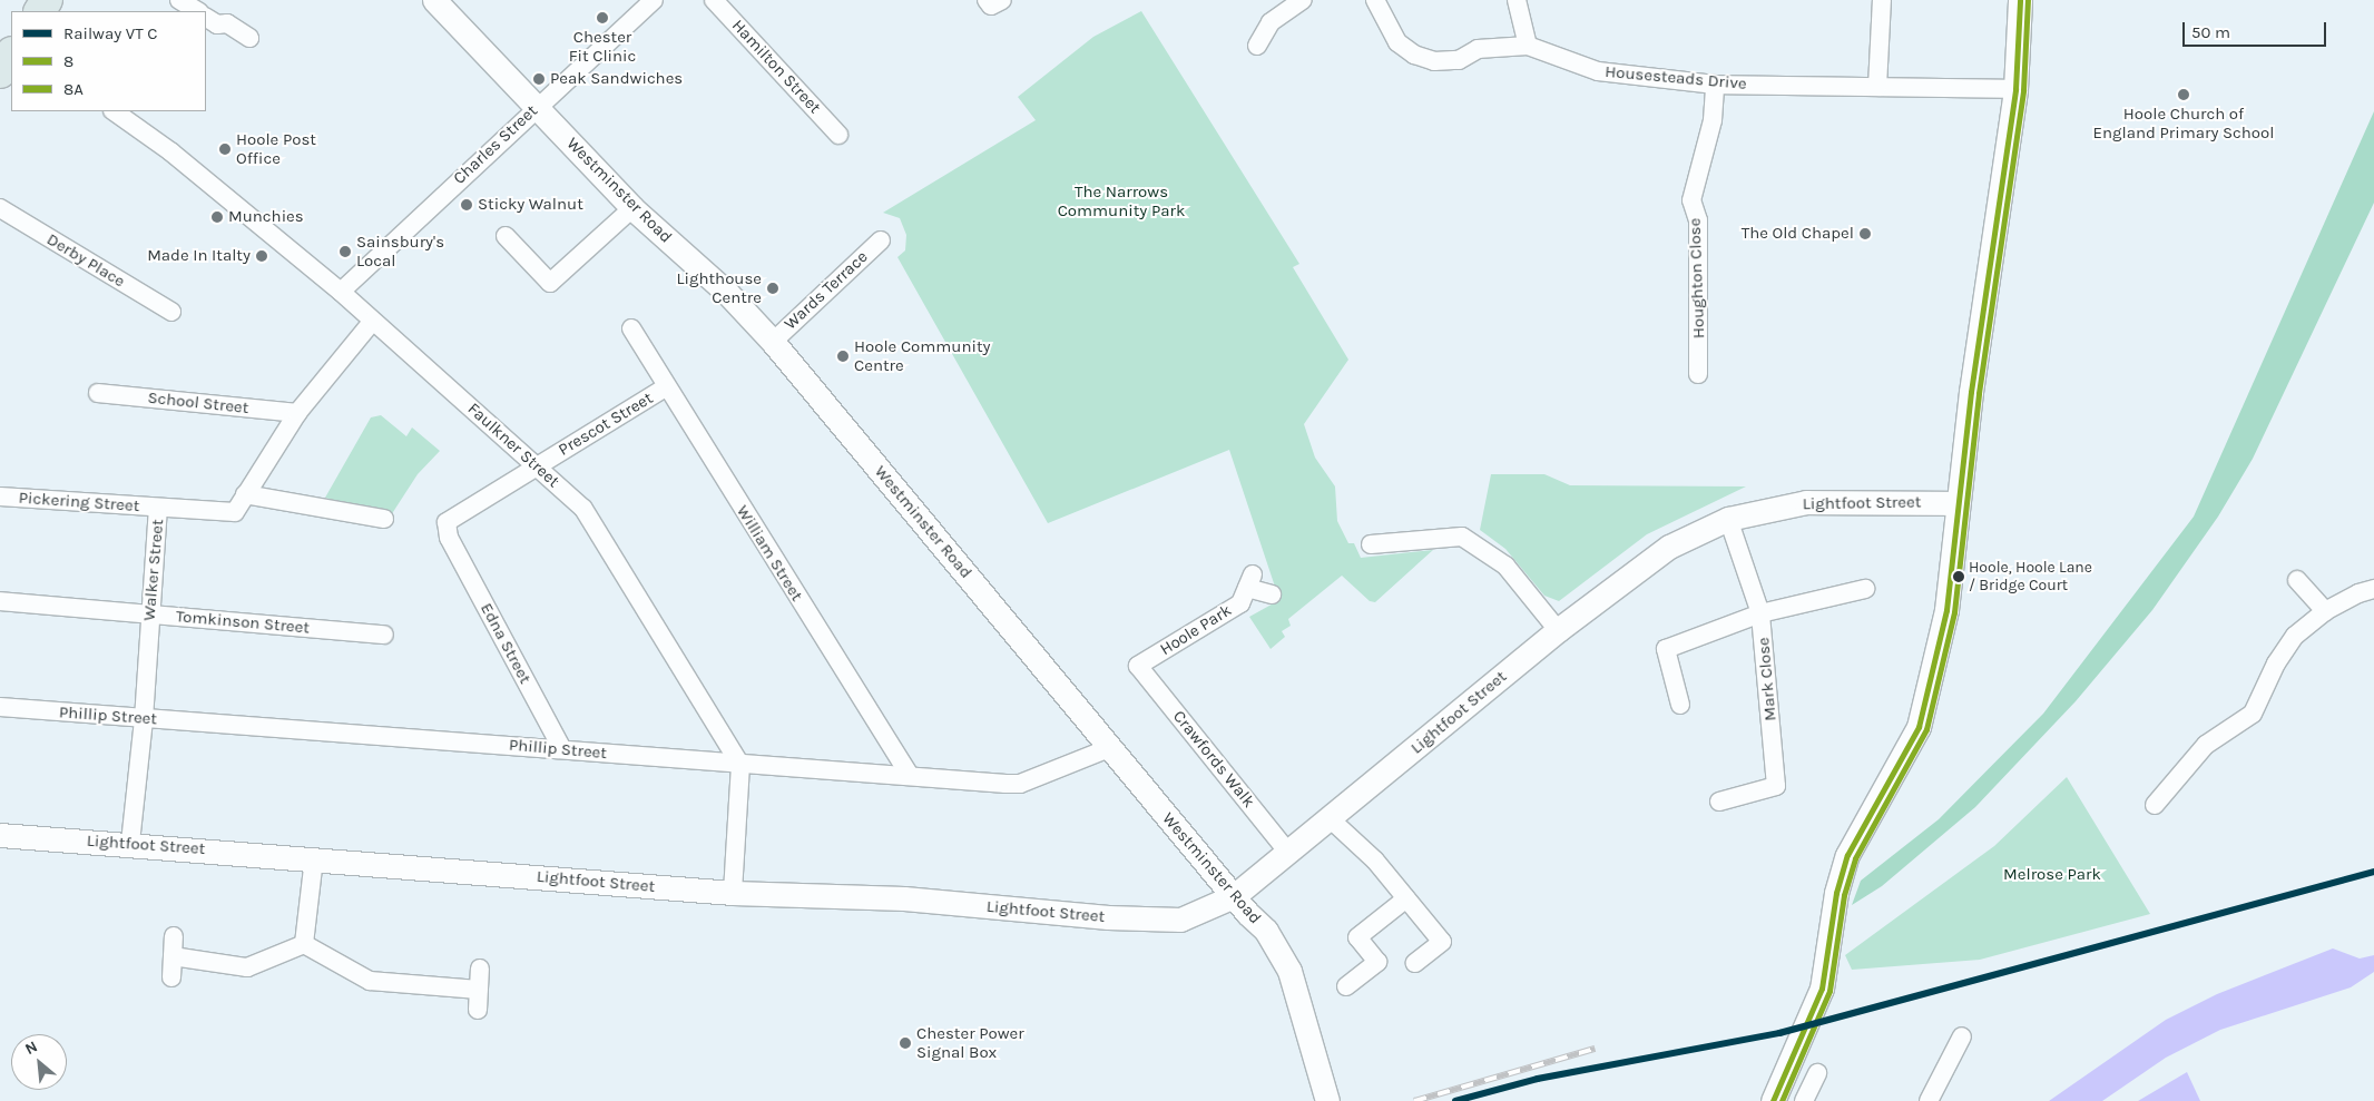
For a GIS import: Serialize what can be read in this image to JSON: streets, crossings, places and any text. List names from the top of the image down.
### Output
{
  "streets": {
    "street": [
      "Hamilton Street",
      "Housesteads Drive",
      "Charles Street",
      "Westminster Road",
      "Derby Place",
      "Houghton Close",
      "Wards Terrace",
      "School Street",
      "Prescot Street",
      "Faulkner Street",
      "Pickering Street",
      "Lightfoot Street",
      "William Street",
      "Walker Street",
      "Tomkinson Street",
      "Hoole Park",
      "Edna Street",
      "Mark Close",
      "Phillip Street",
      "Crawfords Walk"
    ]
  },
  "crossings": [
    ["Housesteads Drive", "Houghton Close"],
    ["Charles Street", "Westminster Road"],
    ["Charles Street", "Faulkner Street"],
    ["Westminster Road", "Wards Terrace"],
    ["Westminster Road", "Lightfoot Street"],
    ["Westminster Road", "Phillip Street"],
    ["School Street", "Walker Street"],
    ["Prescot Street", "Faulkner Street"],
    ["Prescot Street", "William Street"],
    ["Prescot Street", "Edna Street"],
    ["Faulkner Street", "Walker Street"],
    ["Faulkner Street", "Phillip Street"],
    ["Pickering Street", "Walker Street"],
    ["Lightfoot Street", "Walker Street"],
    ["Lightfoot Street", "Mark Close"],
    ["Lightfoot Street", "Crawfords Walk"],
    ["William Street", "Phillip Street"],
    ["Walker Street", "Tomkinson Street"],
    ["Walker Street", "Phillip Street"],
    ["Hoole Park", "Crawfords Walk"],
    ["Edna Street", "Phillip Street"]
  ],
  "parks": ["The Narrows Community Park", "Melrose Park"],
  "places": [
    "Chester Fit Clinic",
    "Peak Sandwiches",
    "Hoole Church of England Primary School",
    "Hoole Post Office",
    "Sticky Walnut",
    "Munchies",
    "The Old Chapel",
    "Sainsbury's Local",
    "Made In Italty",
    "Lighthouse Centre",
    "Hoole Community Centre",
    "Hoole, Hoole Lane / Bridge Court",
    "Chester Power Signal Box"
  ],
  "lines": ["transit line 8", "transit line 8A"],
  "legend": ["Railway VT C", "8", "8A"],
  "scale_bar": "50 m",
  "north": "top left"
}
